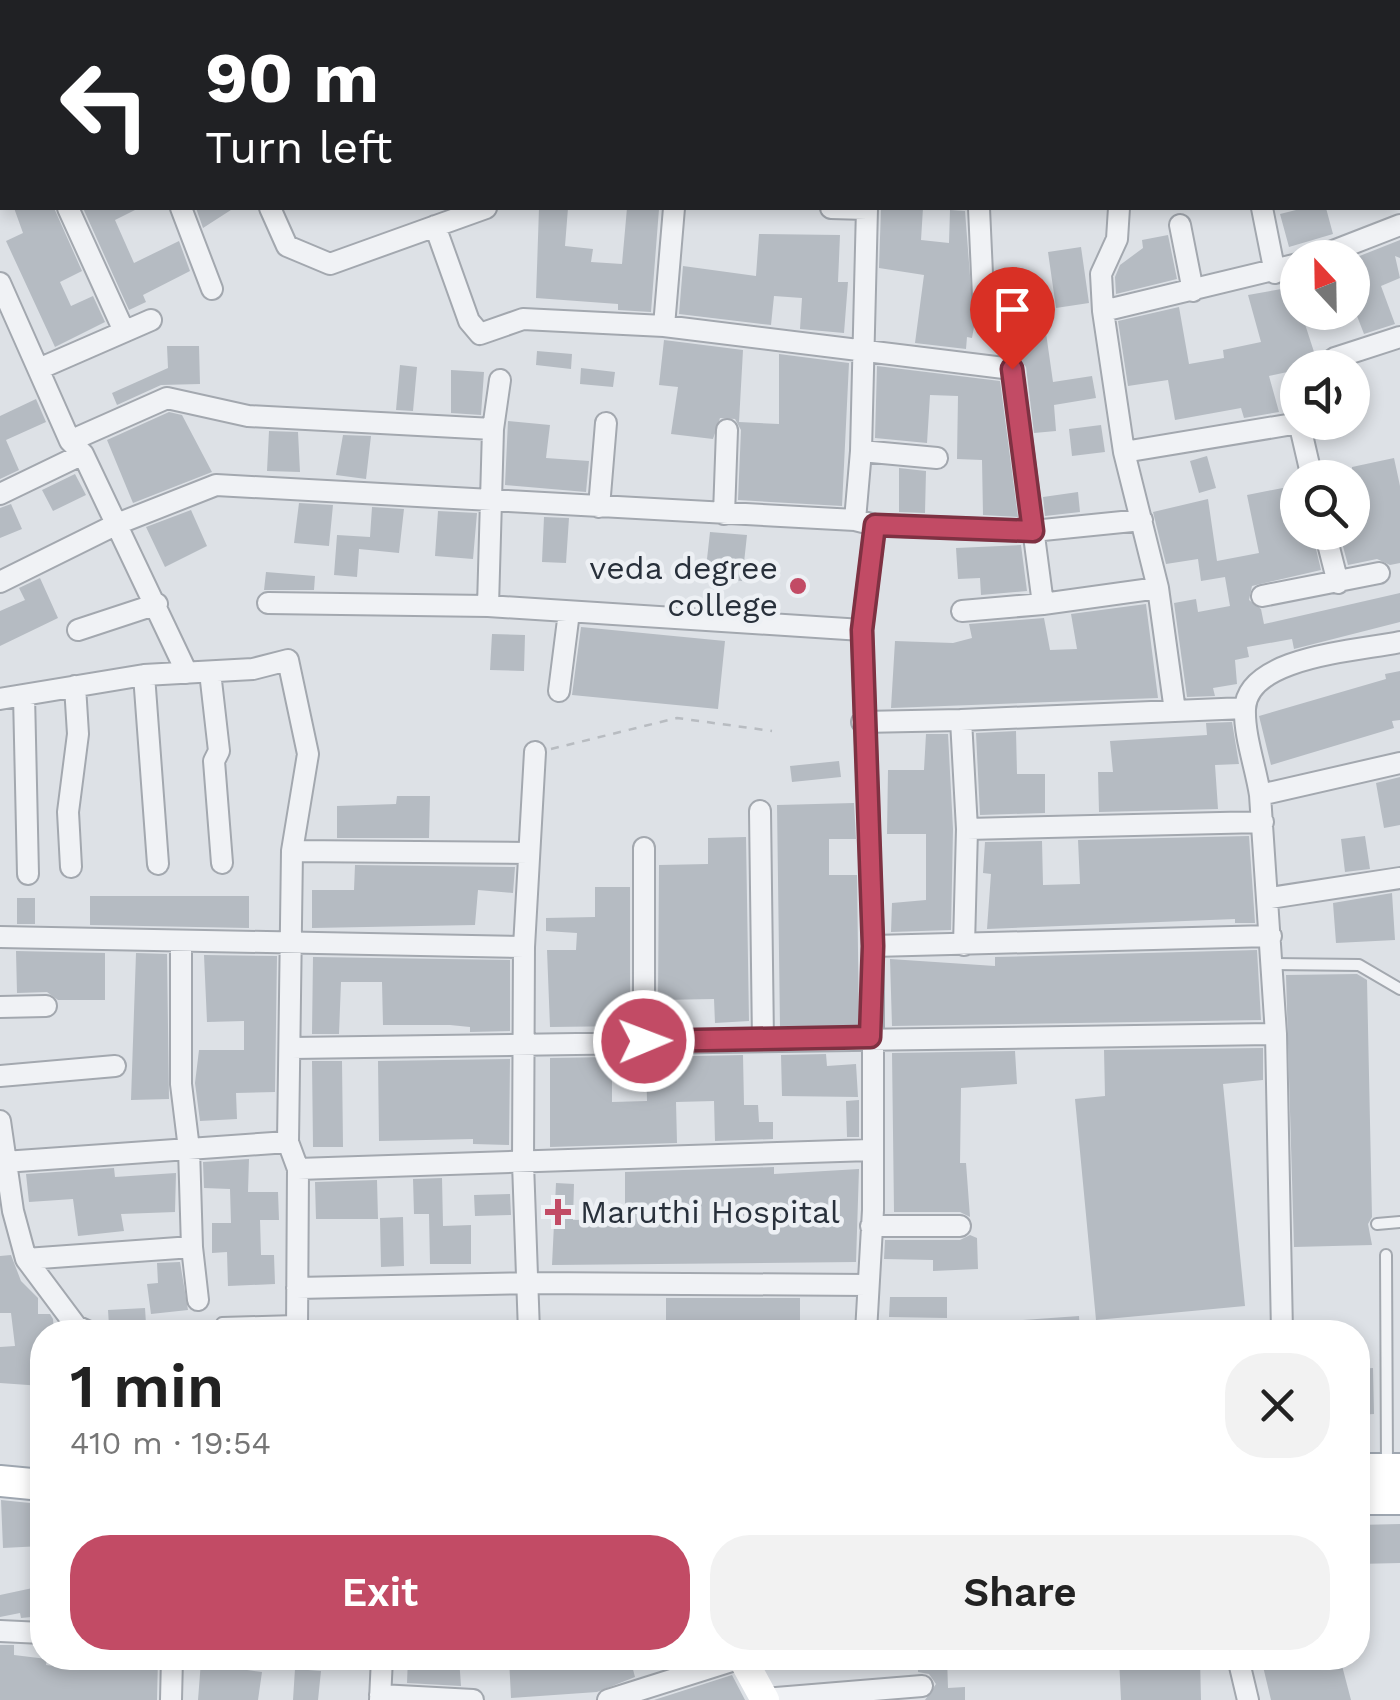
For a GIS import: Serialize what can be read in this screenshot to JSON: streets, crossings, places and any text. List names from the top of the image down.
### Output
{
  "places": {
    "other": ["veda degree college"],
    "health": ["Maruthi Hospital"]
  },
  "north": "top",
  "page": {
    "turn": ["90 m", "Turn left"],
    "heading": ["1 min", "410 m · 19:54"],
    "buttons": ["Exit", "Share"]
  }
}
